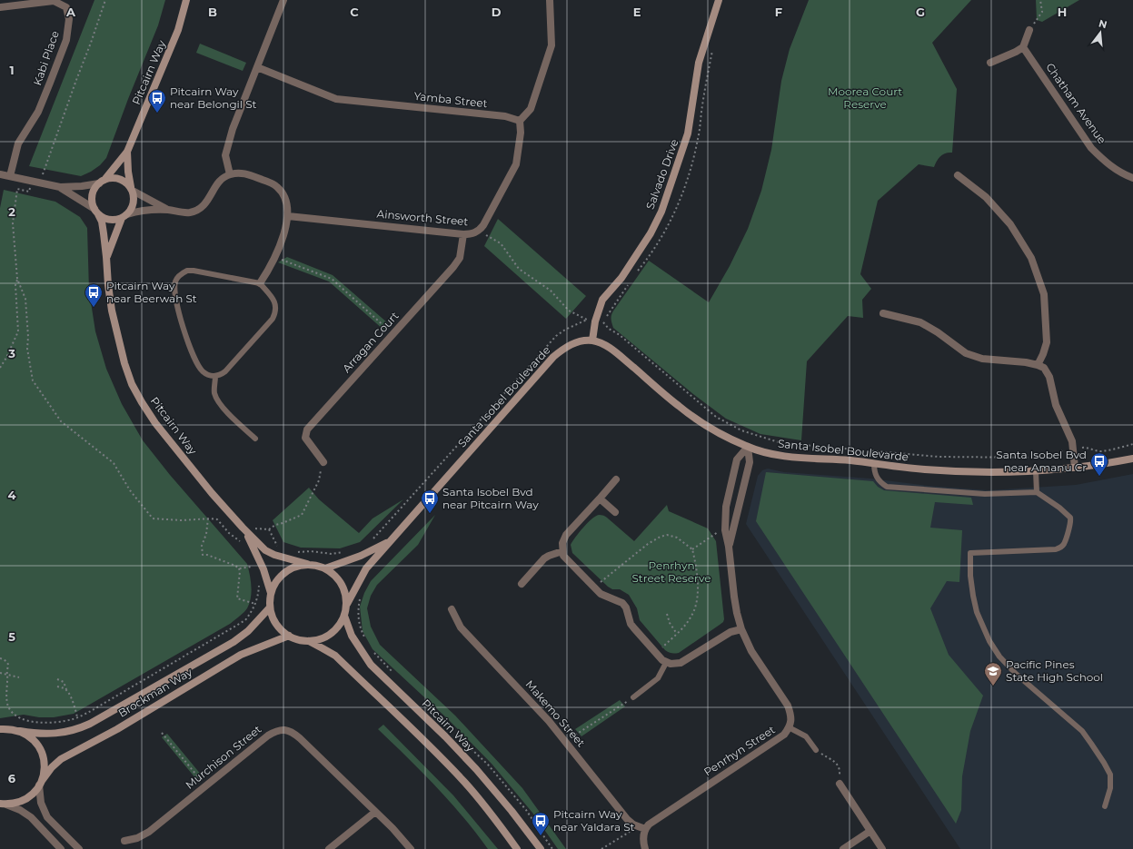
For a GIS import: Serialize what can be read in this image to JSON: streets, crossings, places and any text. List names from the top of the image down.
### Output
{
  "streets": {
    "street": [
      "Kabi Place",
      "Pitcairn Way",
      "Yamba Street",
      "Chatham Avenue",
      "Salvado Drive",
      "Ainsworth Street",
      "Arragan Court",
      "Santa Isobel Boulevarde",
      "Brockman Way",
      "Makemo Street",
      "Penrhyn Street",
      "Murchison Street"
    ]
  },
  "crossings": [
    ["Pitcairn Way", "Santa Isobel Boulevarde"],
    ["Pitcairn Way", "Brockman Way"],
    ["Yamba Street", "Ainsworth Street"],
    ["Salvado Drive", "Santa Isobel Boulevarde"],
    ["Ainsworth Street", "Arragan Court"],
    ["Santa Isobel Boulevarde", "Brockman Way"],
    ["Santa Isobel Boulevarde", "Penrhyn Street"],
    ["Makemo Street", "Penrhyn Street"]
  ],
  "parks": ["Moorea Court Reserve", "Penrhyn Street Reserve"],
  "places": {
    "bus stop": [
      "Pitcairn Way near Belongil St",
      "Pitcairn Way near Beerwah St",
      "Santa Isobel Bvd near Amanu Cr",
      "Santa Isobel Bvd near Pitcairn Way",
      "Pitcairn Way near Yaldara St"
    ],
    "school or university": ["Pacific Pines State High School"]
  },
  "north": "top",
  "grid": {
    "columns": [
      "A",
      "B",
      "C",
      "D",
      "E",
      "F",
      "G",
      "H"
    ],
    "rows": [
      "1",
      "2",
      "3",
      "4",
      "5",
      "6"
    ]
  }
}
